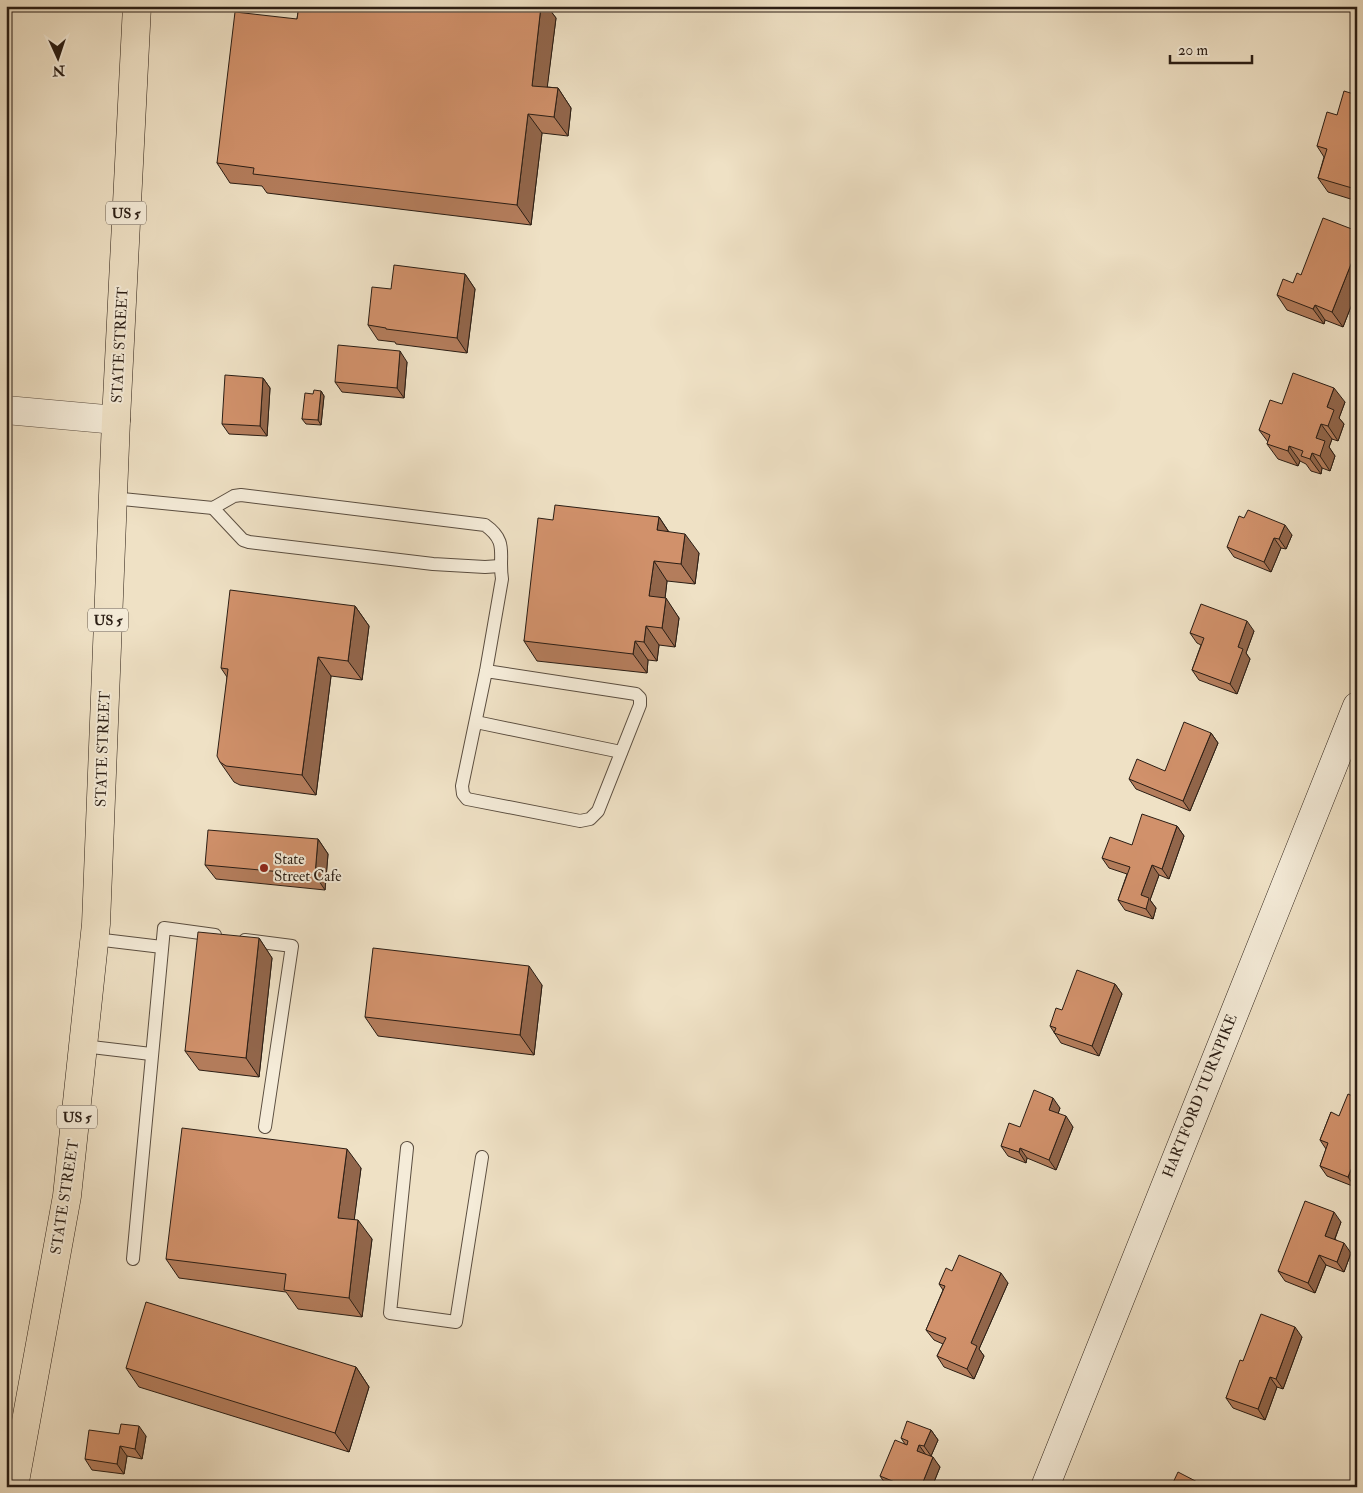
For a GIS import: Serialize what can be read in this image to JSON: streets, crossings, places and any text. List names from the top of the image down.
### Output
{
  "streets": {
    "main road": ["US 5", "STATE STREET", "HARTFORD TURNPIKE"]
  },
  "places": ["State Street Cafe"],
  "scale_bar": "20 m",
  "north": "bottom"
}
